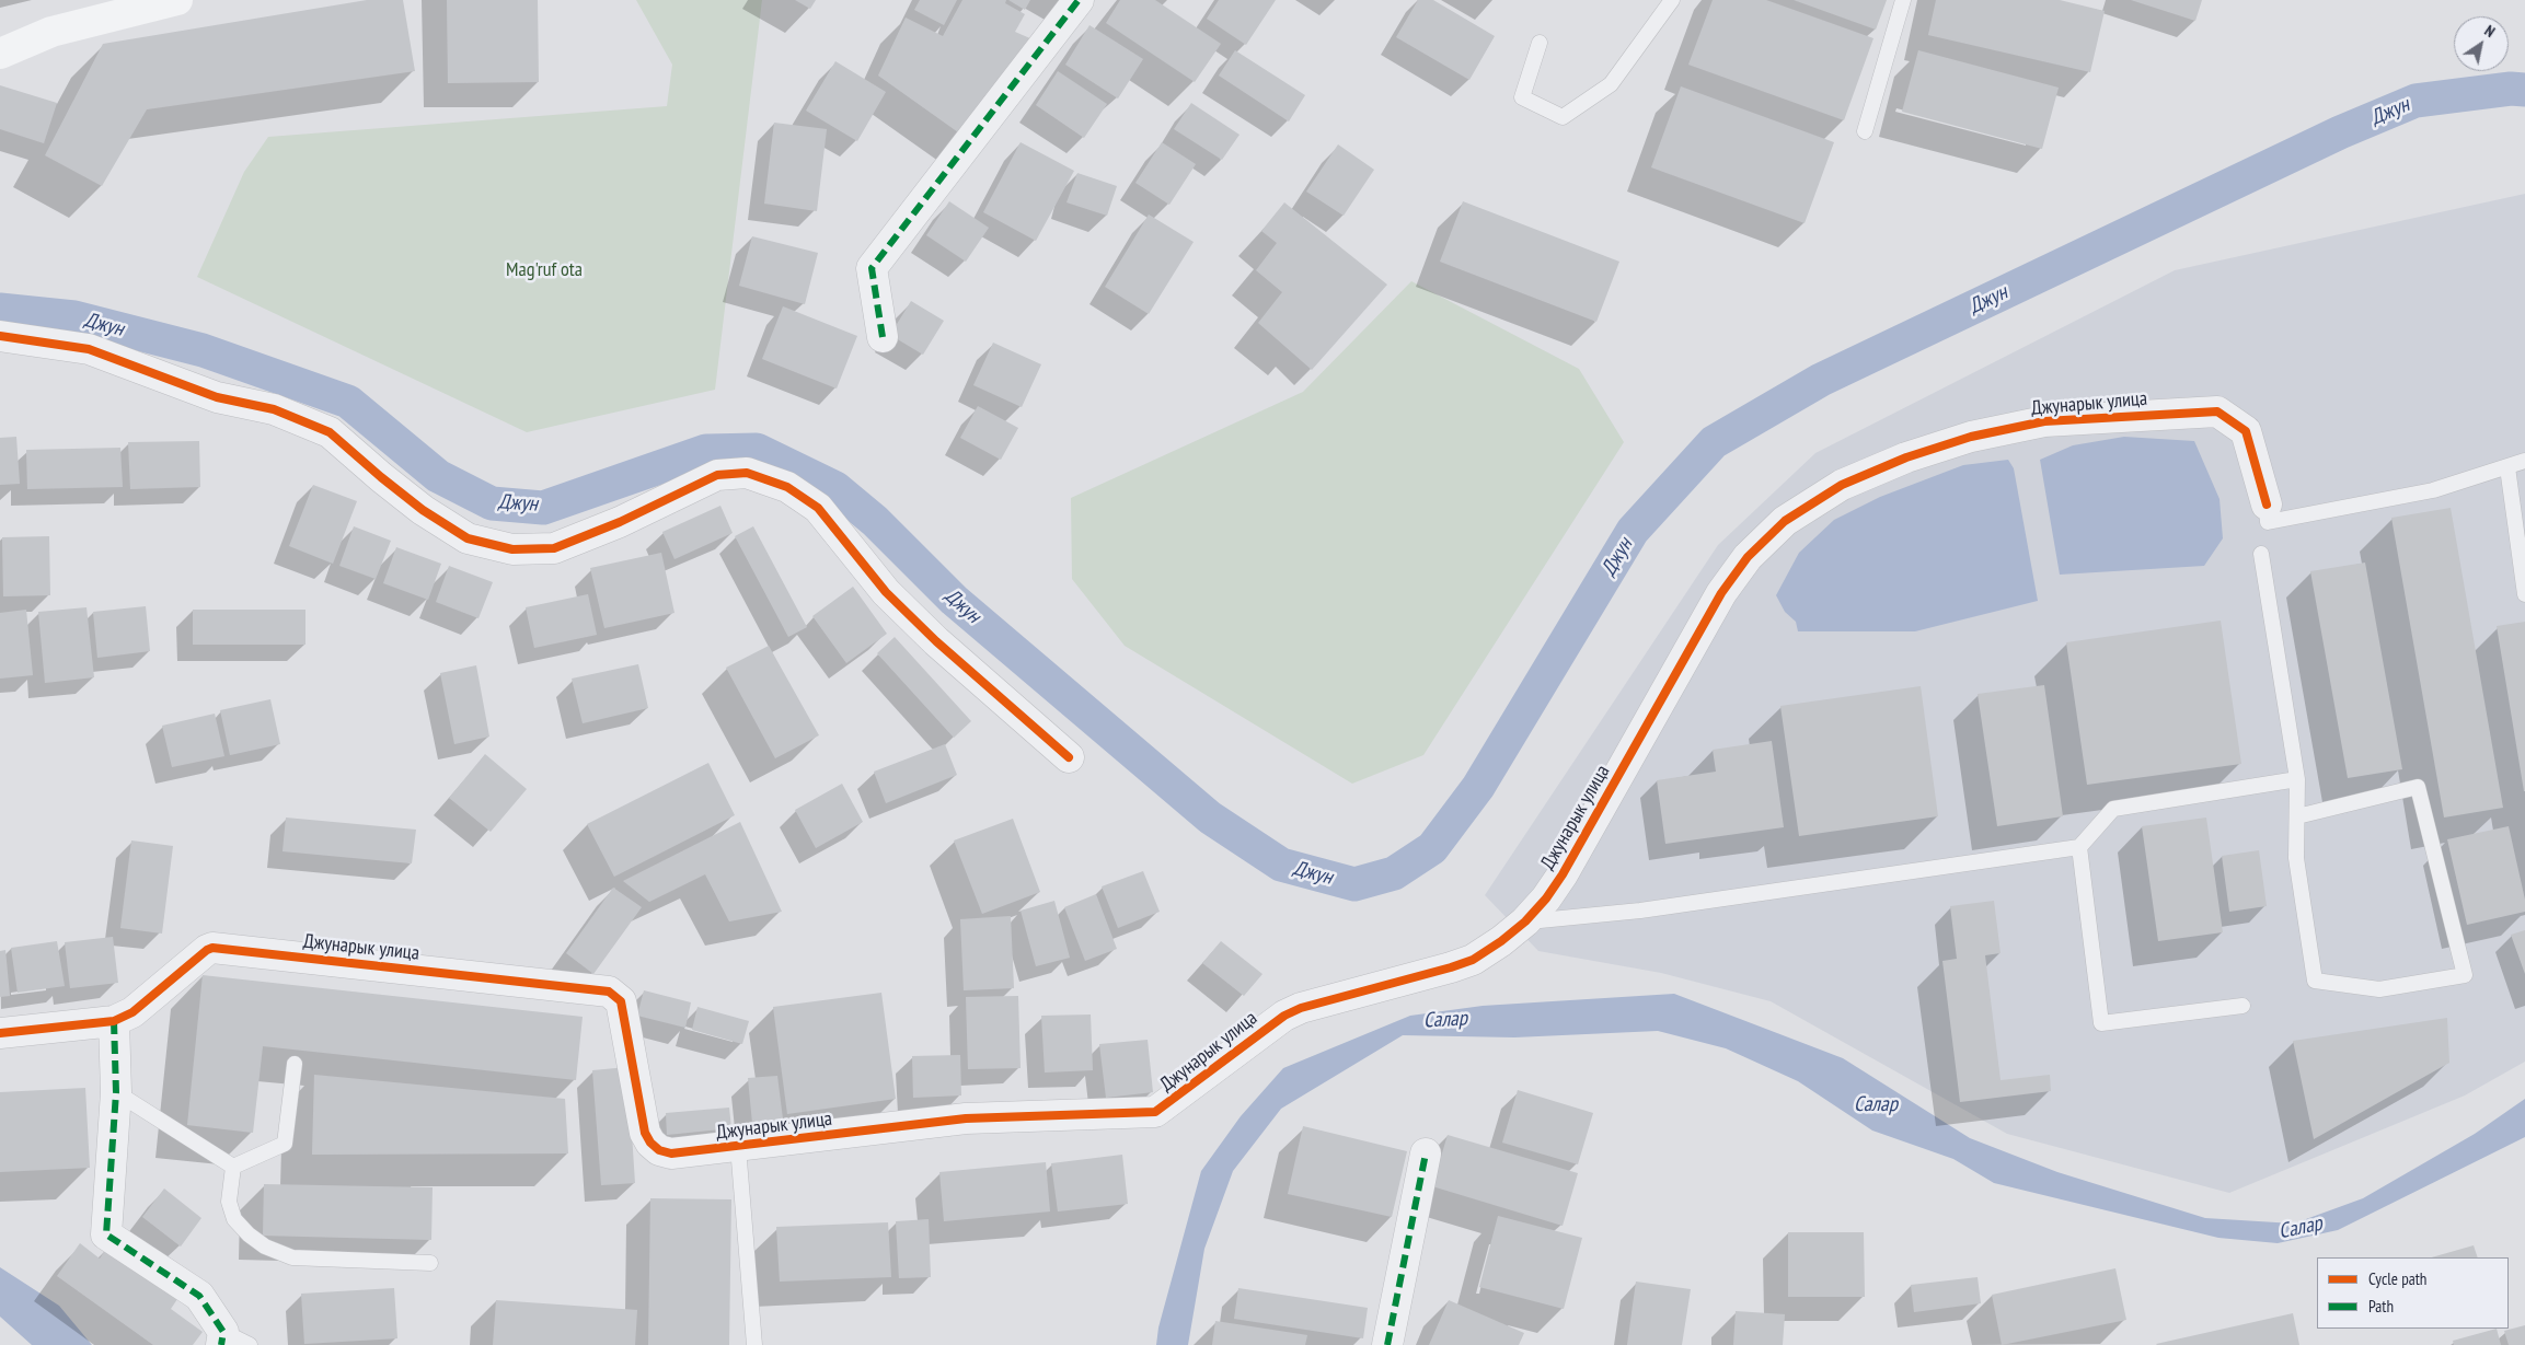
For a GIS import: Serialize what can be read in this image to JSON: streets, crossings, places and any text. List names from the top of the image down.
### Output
{
  "streets": {
    "street": ["Джунарык улица"]
  },
  "water": ["Джун", "Салар"],
  "parks": ["Mag'ruf ota"],
  "legend": ["Cycle path", "Path"],
  "north": "top right"
}
